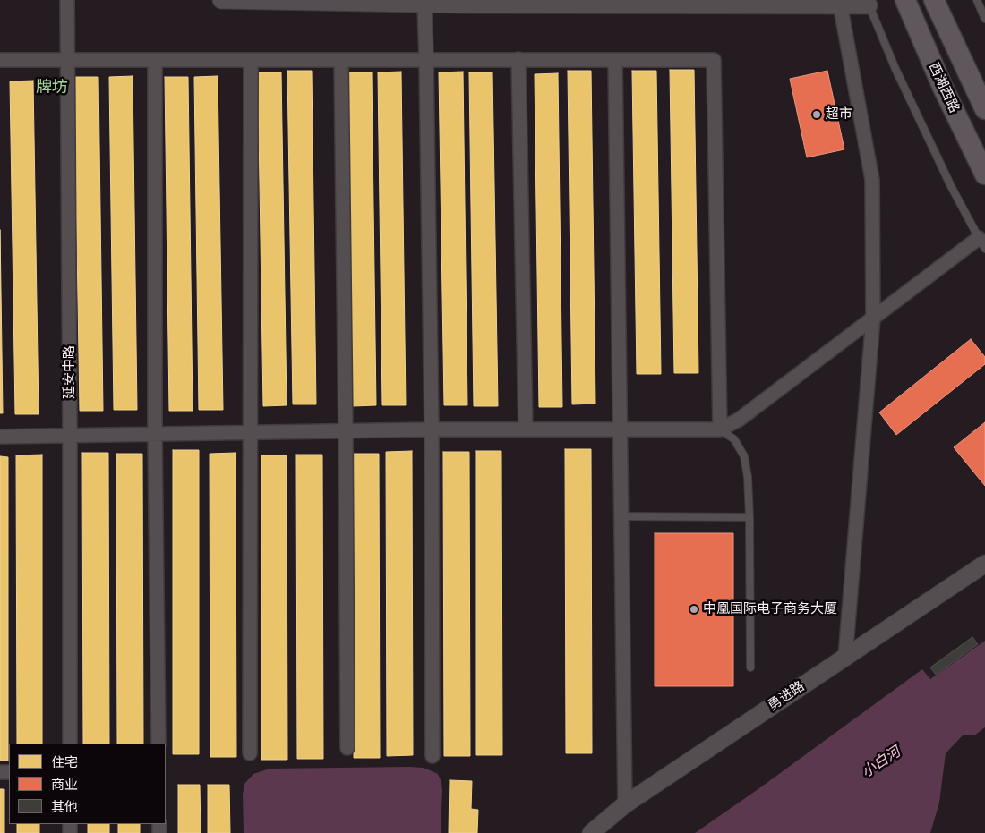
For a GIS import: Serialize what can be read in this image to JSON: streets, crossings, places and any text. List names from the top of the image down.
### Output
{
  "streets": {
    "main road": ["西湖西路"],
    "street": ["延安中路", "勇进路"]
  },
  "districts": ["牌坊"],
  "water": ["小白河"],
  "places": ["超市", "中凰国际电子商务大厦"],
  "legend": ["住宅", "商业", "其他"]
}
